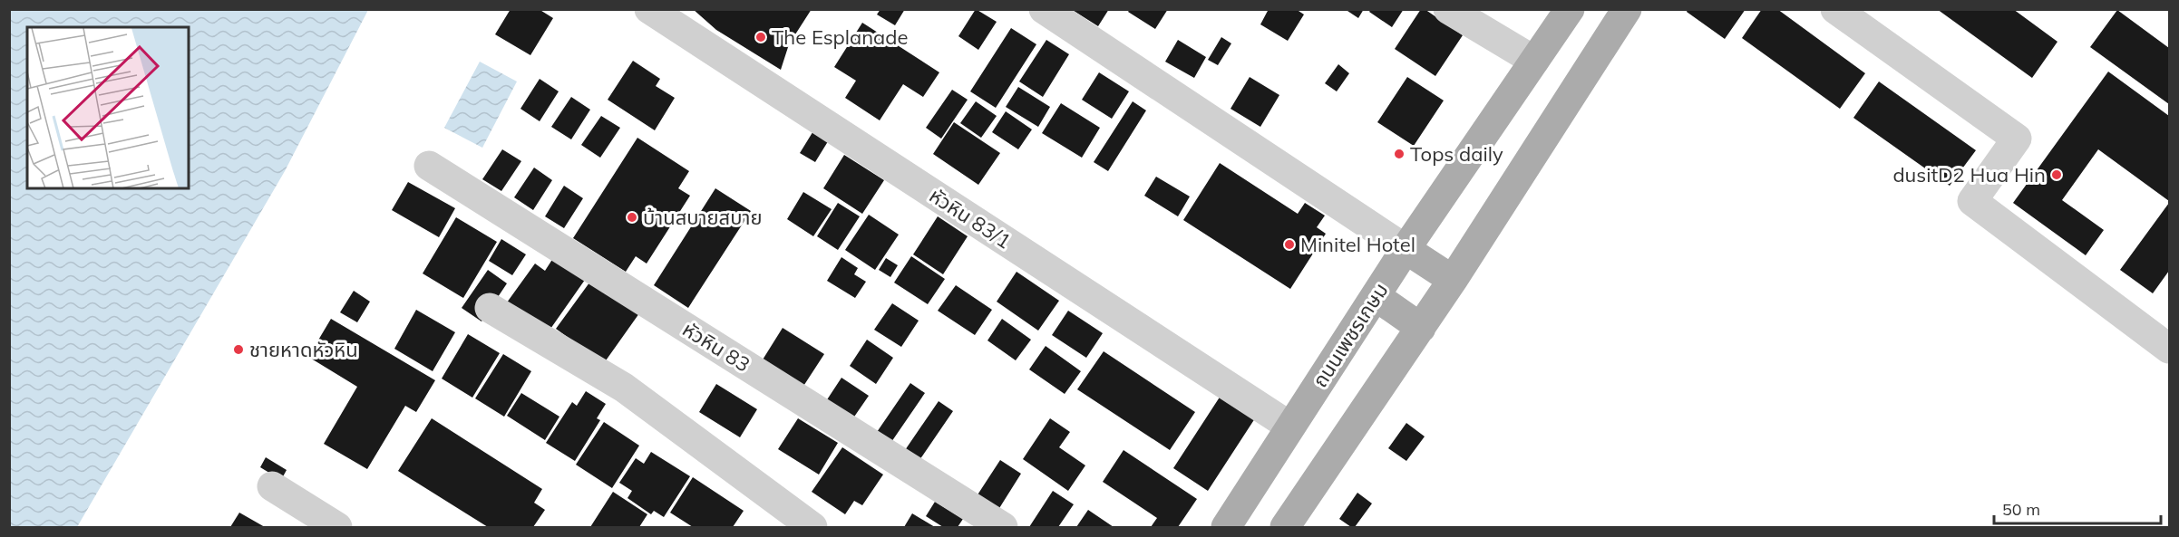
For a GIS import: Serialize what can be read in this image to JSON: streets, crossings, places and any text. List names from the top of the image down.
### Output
{
  "streets": {
    "main road": ["ถนนเพชรเกษม"],
    "street": ["หัวหิน 83/1", "หัวหิน 83"]
  },
  "crossings": [
    ["หัวหิน 83/1", "ถนนเพชรเกษม"]
  ],
  "places": [
    "The Esplanade",
    "Tops daily",
    "dusitD2 Hua Hin",
    "บ้านสบายสบาย",
    "Minitel Hotel",
    "ชายหาดหัวหิน"
  ],
  "scale_bar": "50 m"
}
